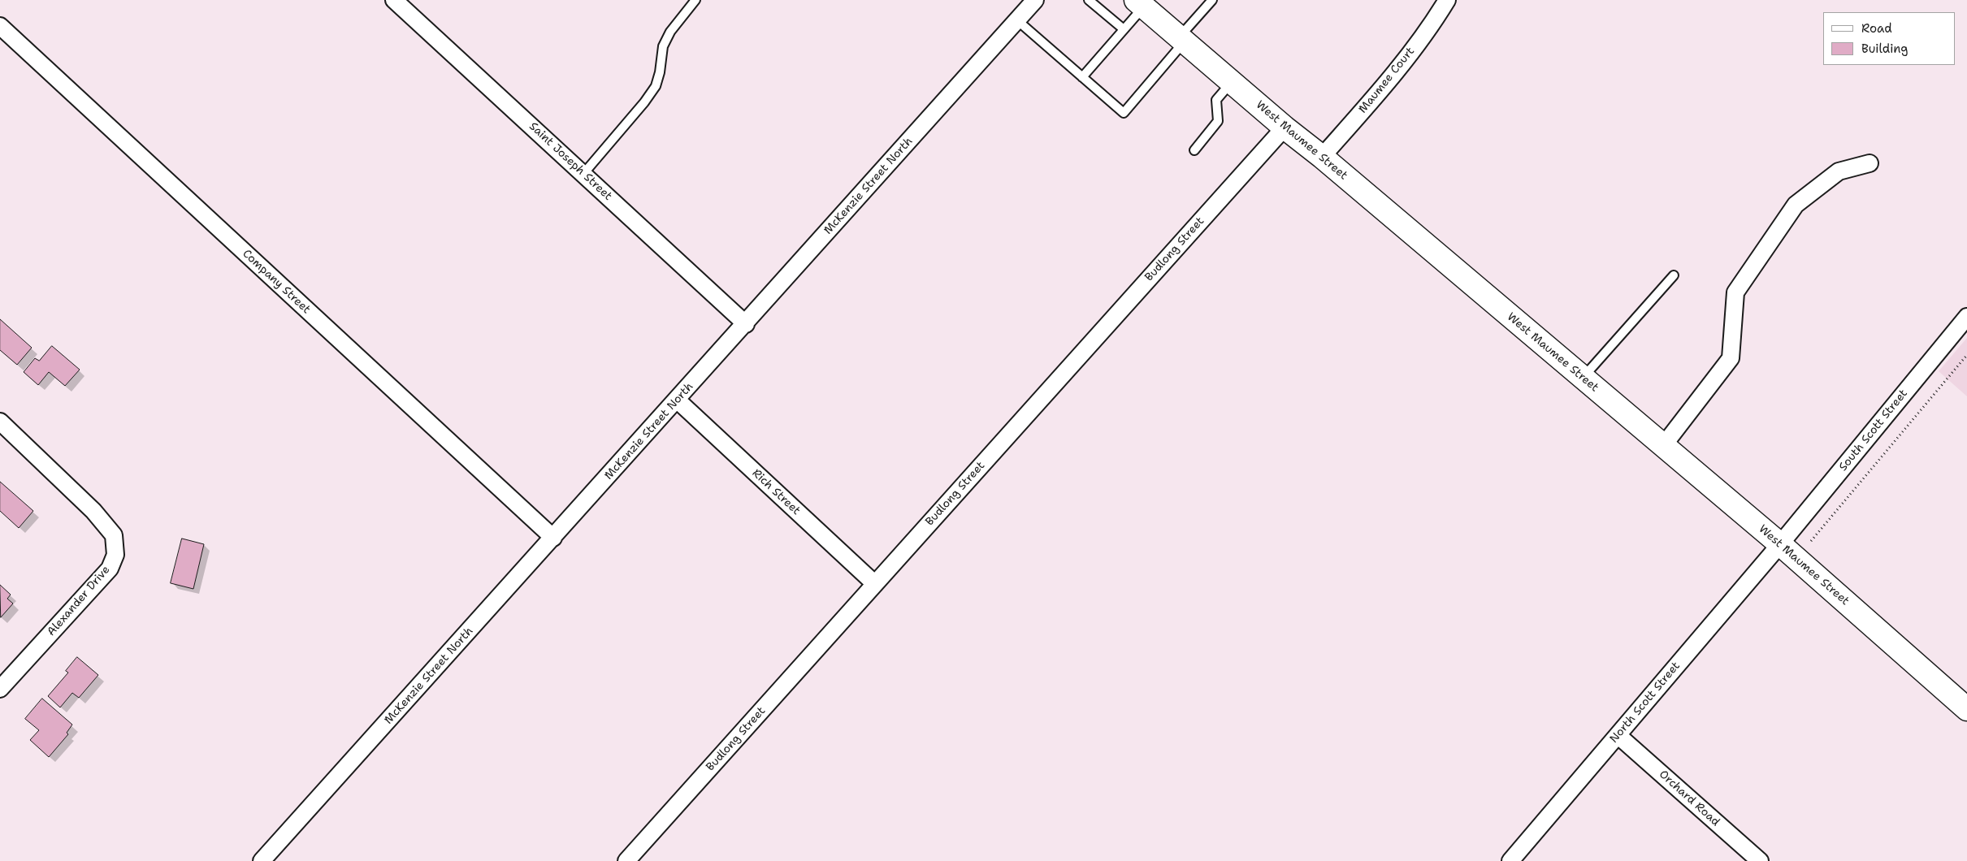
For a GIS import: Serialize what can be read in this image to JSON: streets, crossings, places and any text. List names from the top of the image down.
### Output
{
  "streets": {
    "main road": ["West Maumee Street"],
    "street": [
      "Maumee Court",
      "Saint Joseph Street",
      "McKenzie Street North",
      "Budlong Street",
      "Company Street",
      "South Scott Street",
      "Rich Street",
      "Alexander Drive",
      "North Scott Street",
      "Orchard Road"
    ]
  },
  "crossings": [
    ["Maumee Court", "West Maumee Street"],
    ["West Maumee Street", "Budlong Street"],
    ["West Maumee Street", "South Scott Street"],
    ["West Maumee Street", "North Scott Street"],
    ["Saint Joseph Street", "McKenzie Street North"],
    ["McKenzie Street North", "Company Street"],
    ["McKenzie Street North", "Rich Street"],
    ["Budlong Street", "Rich Street"],
    ["South Scott Street", "North Scott Street"],
    ["North Scott Street", "Orchard Road"]
  ],
  "legend": ["Road", "Building"]
}
